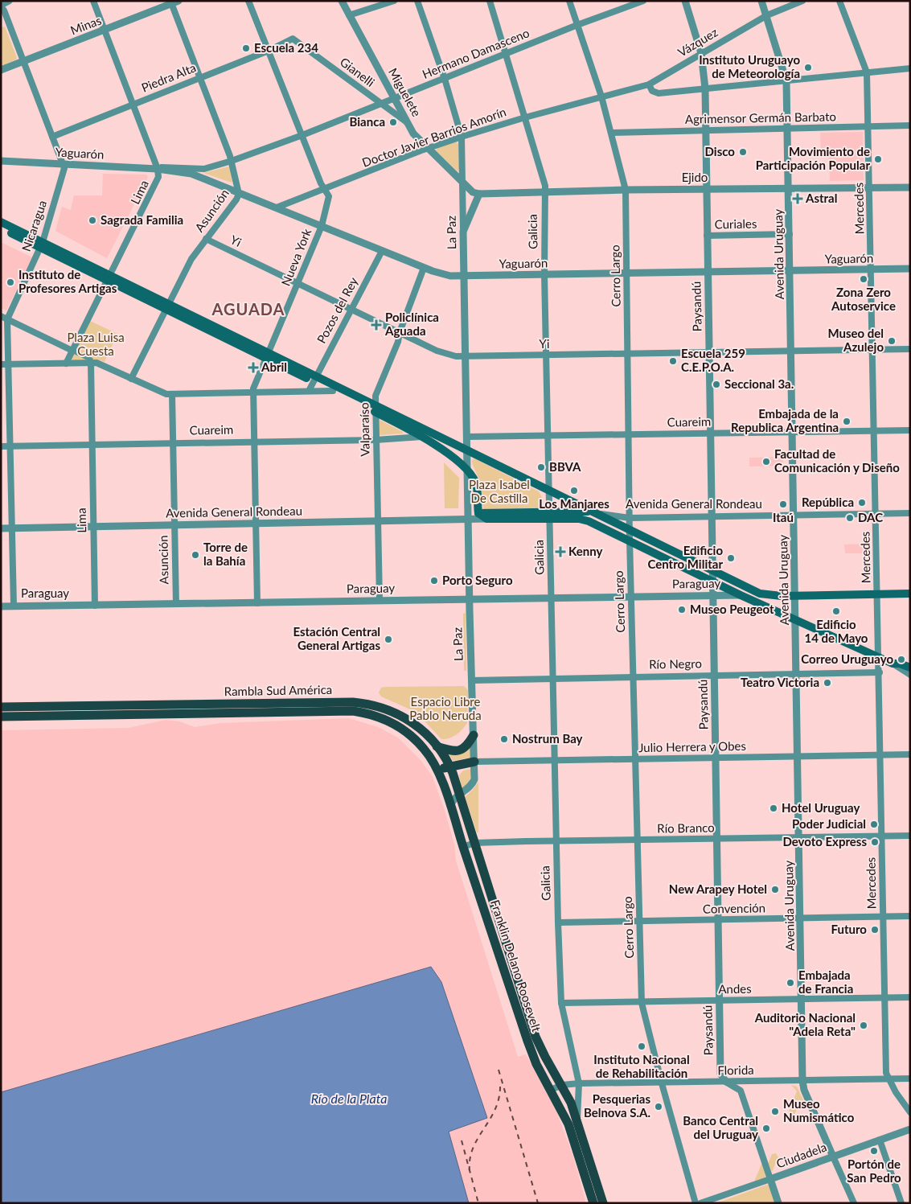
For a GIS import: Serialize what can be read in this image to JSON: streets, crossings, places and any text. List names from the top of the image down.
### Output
{
  "streets": {
    "main road": [
      "La Paz",
      "Avenida General Rondeau",
      "Rambla Sud América",
      "Franklin Delano Roosevelt"
    ],
    "street": [
      "Minas",
      "Vázquez",
      "Hermano Damasceno",
      "Gianelli",
      "Piedra Alta",
      "Miguelete",
      "Agrimensor Germán Barbato",
      "Doctor Javier Barrios Amorín",
      "Yaguarón",
      "Ejido",
      "Lima",
      "Mercedes",
      "Asunción",
      "Curiales",
      "Nicaragua",
      "Galicia",
      "Yi",
      "Avenida Uruguay",
      "Nueva York",
      "Cerro Largo",
      "Paysandú",
      "Pozos del Rey",
      "Cuareim",
      "Valparaíso",
      "Paraguay",
      "Río Negro",
      "Julio Herrera y Obes",
      "Río Branco",
      "Convención",
      "Andes",
      "Florida",
      "Ciudadela"
    ]
  },
  "crossings": [
    ["Minas", "Lima"],
    ["Minas", "Asunción"],
    ["Minas", "Nicaragua"],
    ["Vázquez", "Doctor Javier Barrios Amorín"],
    ["Vázquez", "Avenida Uruguay"],
    ["Vázquez", "Cerro Largo"],
    ["Vázquez", "Paysandú"],
    ["Hermano Damasceno", "Gianelli"],
    ["Hermano Damasceno", "Miguelete"],
    ["Hermano Damasceno", "Yaguarón"],
    ["Hermano Damasceno", "Asunción"],
    ["Hermano Damasceno", "Galicia"],
    ["Hermano Damasceno", "La Paz"],
    ["Hermano Damasceno", "Nueva York"],
    ["Hermano Damasceno", "Cerro Largo"],
    ["Gianelli", "Piedra Alta"],
    ["Gianelli", "Miguelete"],
    ["Piedra Alta", "Lima"],
    ["Piedra Alta", "Asunción"],
    ["Piedra Alta", "Nicaragua"],
    ["Piedra Alta", "Nueva York"],
    ["Miguelete", "Doctor Javier Barrios Amorín"],
    ["Miguelete", "La Paz"],
    ["Agrimensor Germán Barbato", "Mercedes"],
    ["Agrimensor Germán Barbato", "Avenida Uruguay"],
    ["Agrimensor Germán Barbato", "Cerro Largo"],
    ["Agrimensor Germán Barbato", "Paysandú"],
    ["Doctor Javier Barrios Amorín", "Yaguarón"],
    ["Doctor Javier Barrios Amorín", "Galicia"],
    ["Doctor Javier Barrios Amorín", "La Paz"],
    ["Doctor Javier Barrios Amorín", "Nueva York"],
    ["Doctor Javier Barrios Amorín", "Cerro Largo"],
    ["Yaguarón", "Lima"],
    ["Yaguarón", "Mercedes"],
    ["Yaguarón", "Asunción"],
    ["Yaguarón", "Nicaragua"],
    ["Yaguarón", "Galicia"],
    ["Yaguarón", "La Paz"],
    ["Yaguarón", "Avenida Uruguay"],
    ["Yaguarón", "Nueva York"],
    ["Yaguarón", "Cerro Largo"],
    ["Yaguarón", "Paysandú"],
    ["Yaguarón", "Pozos del Rey"],
    ["Yaguarón", "Valparaíso"],
    ["Ejido", "Mercedes"],
    ["Ejido", "Galicia"],
    ["Ejido", "Avenida Uruguay"],
    ["Ejido", "Cerro Largo"],
    ["Ejido", "Paysandú"],
    ["Lima", "Cuareim"],
    ["Lima", "Avenida General Rondeau"],
    ["Lima", "Paraguay"],
    ["Mercedes", "Yi"],
    ["Mercedes", "Cuareim"],
    ["Mercedes", "Avenida General Rondeau"],
    ["Mercedes", "Río Negro"],
    ["Mercedes", "Julio Herrera y Obes"],
    ["Mercedes", "Río Branco"],
    ["Mercedes", "Convención"],
    ["Mercedes", "Andes"],
    ["Mercedes", "Florida"],
    ["Asunción", "Yi"],
    ["Asunción", "Cuareim"],
    ["Asunción", "Avenida General Rondeau"],
    ["Asunción", "Paraguay"],
    ["Curiales", "Avenida Uruguay"],
    ["Curiales", "Paysandú"],
    ["Nicaragua", "Cuareim"],
    ["Nicaragua", "Avenida General Rondeau"],
    ["Nicaragua", "Paraguay"],
    ["Galicia", "Yi"],
    ["Galicia", "Cuareim"],
    ["Galicia", "Avenida General Rondeau"],
    ["Galicia", "Paraguay"],
    ["Galicia", "Río Negro"],
    ["Galicia", "Julio Herrera y Obes"],
    ["Galicia", "Río Branco"],
    ["Galicia", "Convención"],
    ["Galicia", "Franklin Delano Roosevelt"],
    ["Galicia", "Andes"],
    ["Galicia", "Florida"],
    ["La Paz", "Yi"],
    ["La Paz", "Cuareim"],
    ["La Paz", "Avenida General Rondeau"],
    ["La Paz", "Paraguay"],
    ["La Paz", "Río Negro"],
    ["La Paz", "Rambla Sud América"],
    ["La Paz", "Julio Herrera y Obes"],
    ["Yi", "Avenida Uruguay"],
    ["Yi", "Nueva York"],
    ["Yi", "Cerro Largo"],
    ["Yi", "Paysandú"],
    ["Yi", "Pozos del Rey"],
    ["Yi", "Valparaíso"],
    ["Avenida Uruguay", "Cuareim"],
    ["Avenida Uruguay", "Avenida General Rondeau"],
    ["Avenida Uruguay", "Río Negro"],
    ["Avenida Uruguay", "Julio Herrera y Obes"],
    ["Avenida Uruguay", "Río Branco"],
    ["Avenida Uruguay", "Convención"],
    ["Avenida Uruguay", "Andes"],
    ["Avenida Uruguay", "Florida"],
    ["Avenida Uruguay", "Ciudadela"],
    ["Nueva York", "Cuareim"],
    ["Nueva York", "Avenida General Rondeau"],
    ["Nueva York", "Paraguay"],
    ["Cerro Largo", "Cuareim"],
    ["Cerro Largo", "Avenida General Rondeau"],
    ["Cerro Largo", "Paraguay"],
    ["Cerro Largo", "Río Negro"],
    ["Cerro Largo", "Julio Herrera y Obes"],
    ["Cerro Largo", "Río Branco"],
    ["Cerro Largo", "Convención"],
    ["Cerro Largo", "Andes"],
    ["Cerro Largo", "Florida"],
    ["Paysandú", "Cuareim"],
    ["Paysandú", "Avenida General Rondeau"],
    ["Paysandú", "Paraguay"],
    ["Paysandú", "Río Negro"],
    ["Paysandú", "Julio Herrera y Obes"],
    ["Paysandú", "Río Branco"],
    ["Paysandú", "Convención"],
    ["Paysandú", "Andes"],
    ["Paysandú", "Florida"],
    ["Cuareim", "Valparaíso"],
    ["Valparaíso", "Avenida General Rondeau"],
    ["Valparaíso", "Paraguay"],
    ["Rambla Sud América", "Río Branco"],
    ["Rambla Sud América", "Franklin Delano Roosevelt"],
    ["Río Branco", "Franklin Delano Roosevelt"],
    ["Franklin Delano Roosevelt", "Florida"]
  ],
  "districts": ["AGUADA"],
  "water": ["Río de la Plata"],
  "parks": ["Plaza Luisa Cuesta", "Plaza Isabel De Castilla", "Espacio Libre Pablo Neruda"],
  "places": {
    "other": [
      "Escuela 234",
      "Instituto Uruguayo de Meteorología",
      "Bianca",
      "Disco",
      "Movimiento de Participación Popular",
      "Sagrada Familia",
      "Zona Zero Autoservice",
      "Instituto de Profesores Artigas",
      "Museo del Azulejo",
      "Escuela 259 C.E.P.O.A.",
      "Seccional 3a.",
      "Embajada de la Republica Argentina",
      "Facultad de Comunicación y Diseño",
      "BBVA",
      "Los Manjares",
      "República",
      "Itaú",
      "DAC",
      "Torre de la Bahía",
      "Edificio Centro Militar",
      "Porto Seguro",
      "Museo Peugeot",
      "Edificio 14 de Mayo",
      "Estación Central General Artigas",
      "Correo Uruguayo",
      "Teatro Victoria",
      "Nostrum Bay",
      "Hotel Uruguay",
      "Poder Judicial",
      "Devoto Express",
      "New Arapey Hotel",
      "Futuro",
      "Embajada de Francia",
      "Auditorio Nacional \"Adela Reta\"",
      "Instituto Nacional de Rehabilitación",
      "Pesquerias Belnova S.A.",
      "Museo Numismático",
      "Banco Central del Uruguay",
      "Portón de San Pedro"
    ],
    "health": [
      "Astral",
      "Policlínica Aguada",
      "Abril",
      "Kenny"
    ]
  }
}
